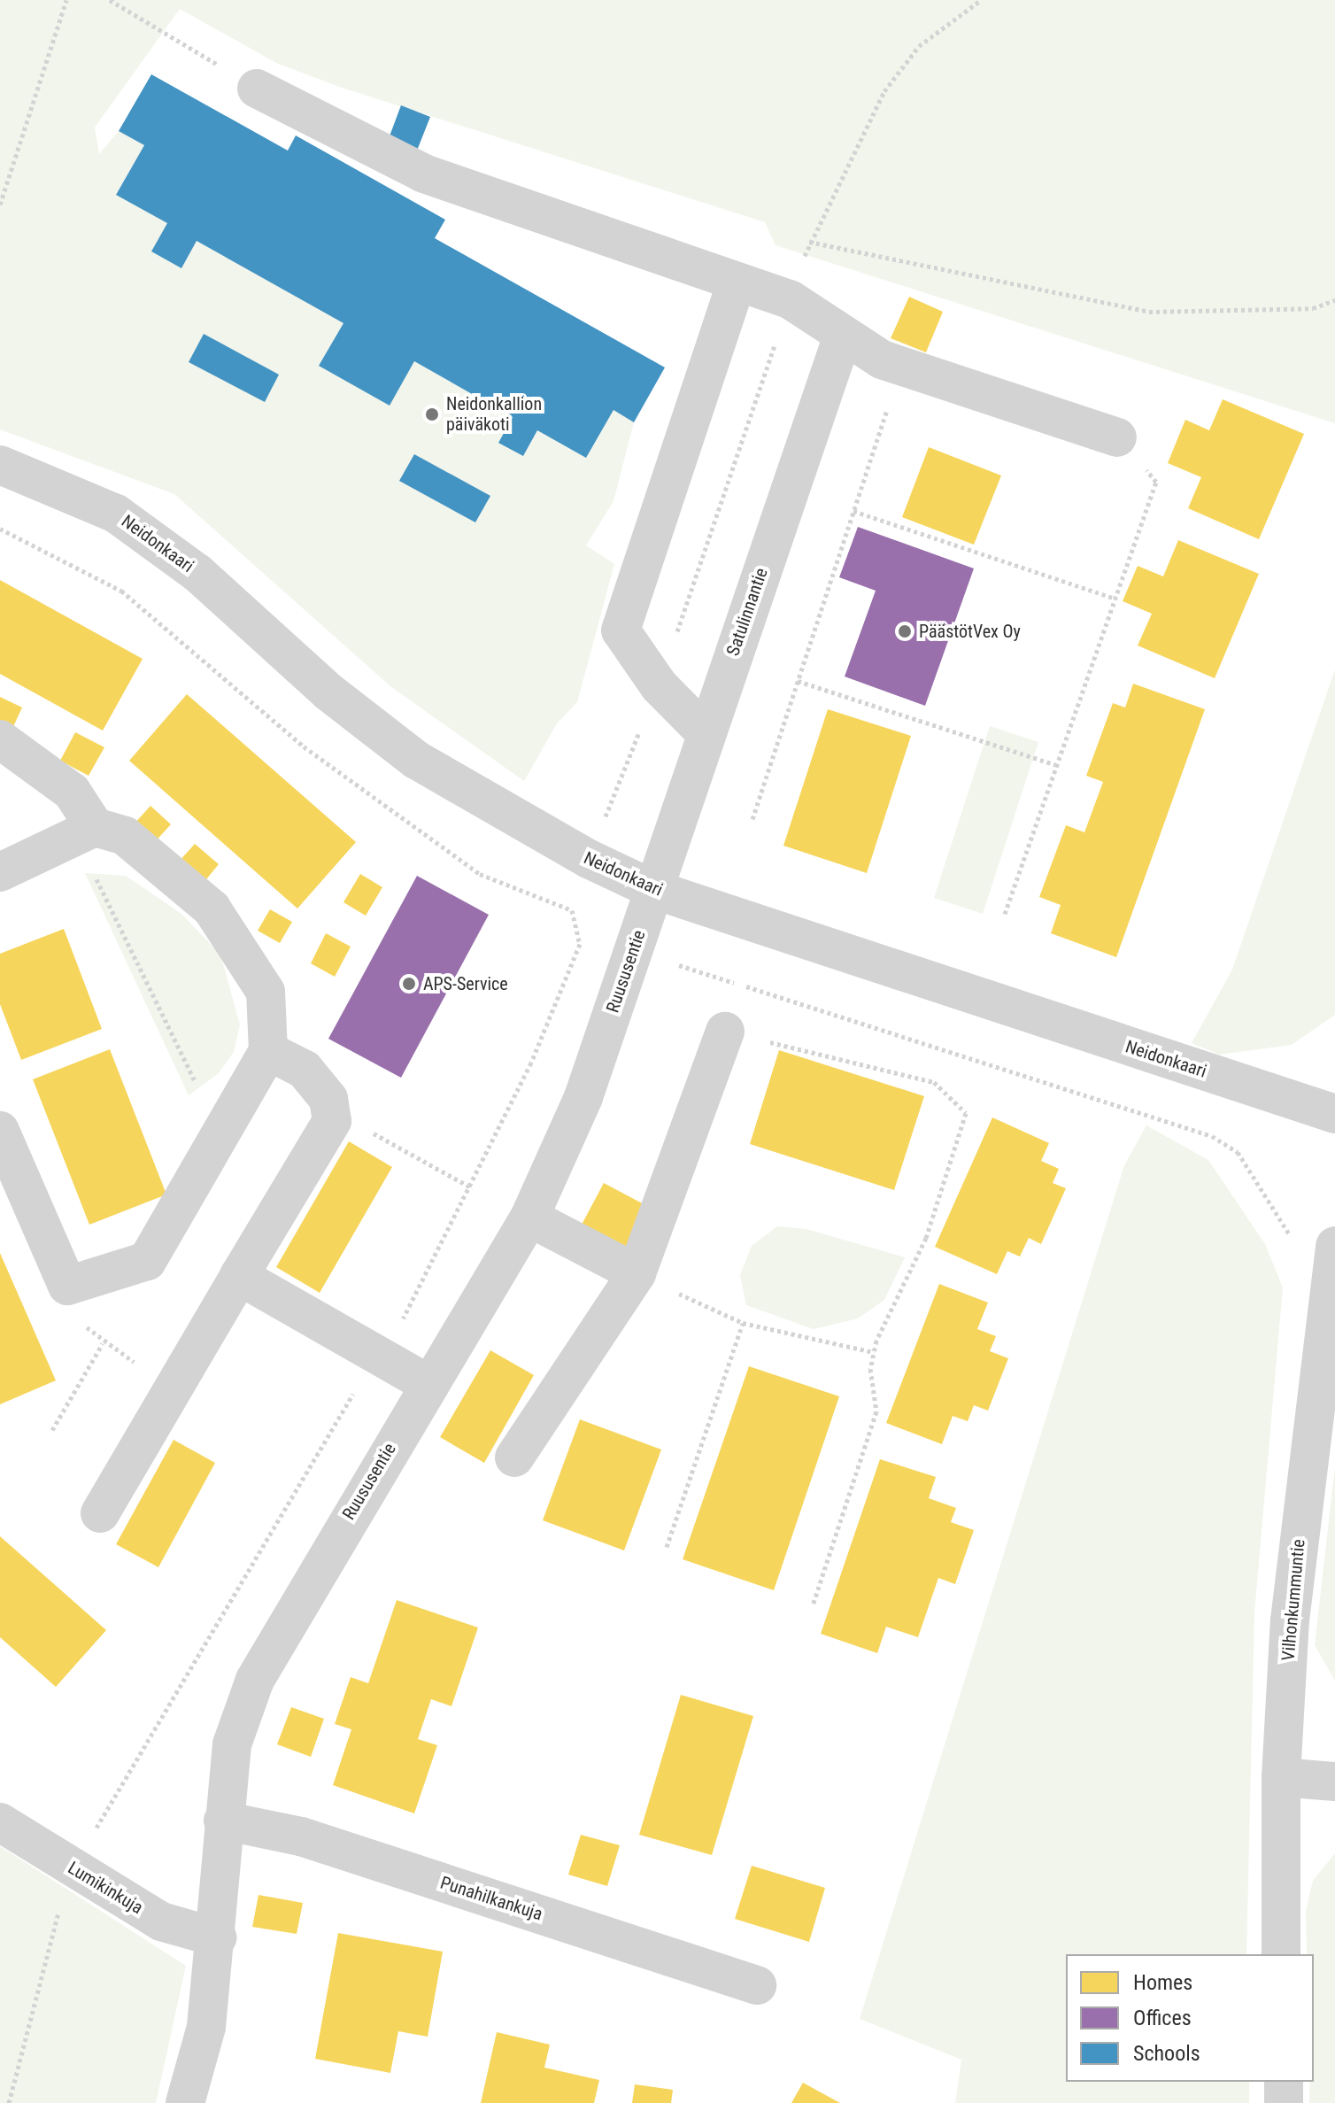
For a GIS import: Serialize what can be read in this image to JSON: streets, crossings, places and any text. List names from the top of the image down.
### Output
{
  "streets": {
    "street": [
      "Neidonkaari",
      "Satulinnantie",
      "Ruususentie",
      "Vilhonkummuntie",
      "Lumikinkuja",
      "Punahilkankuja"
    ]
  },
  "crossings": [
    ["Neidonkaari", "Satulinnantie"],
    ["Neidonkaari", "Ruususentie"],
    ["Satulinnantie", "Ruususentie"],
    ["Ruususentie", "Lumikinkuja"],
    ["Ruususentie", "Punahilkankuja"]
  ],
  "places": ["Neidonkallion päiväkoti", "PäästötVex Oy", "APS-Service"],
  "legend": ["Homes", "Offices", "Schools"]
}
